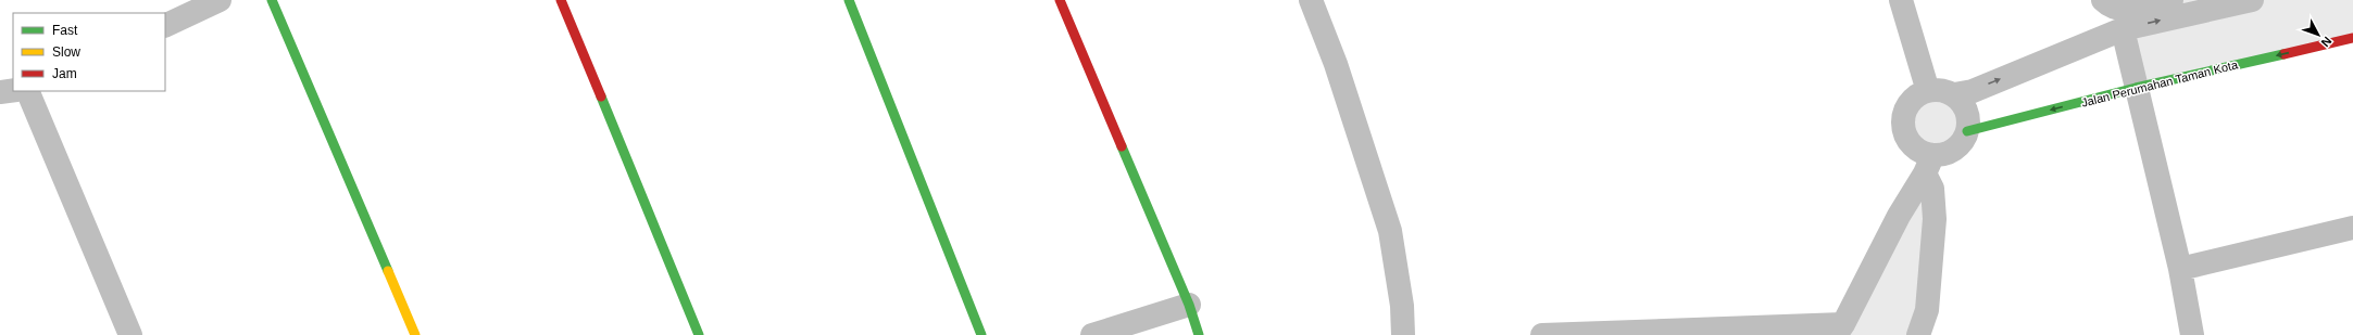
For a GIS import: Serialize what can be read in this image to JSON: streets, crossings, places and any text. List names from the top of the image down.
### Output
{
  "streets": {
    "street": ["Jalan Perumahan Taman Kota"]
  },
  "legend": ["Fast", "Slow", "Jam"],
  "north": "bottom right"
}
